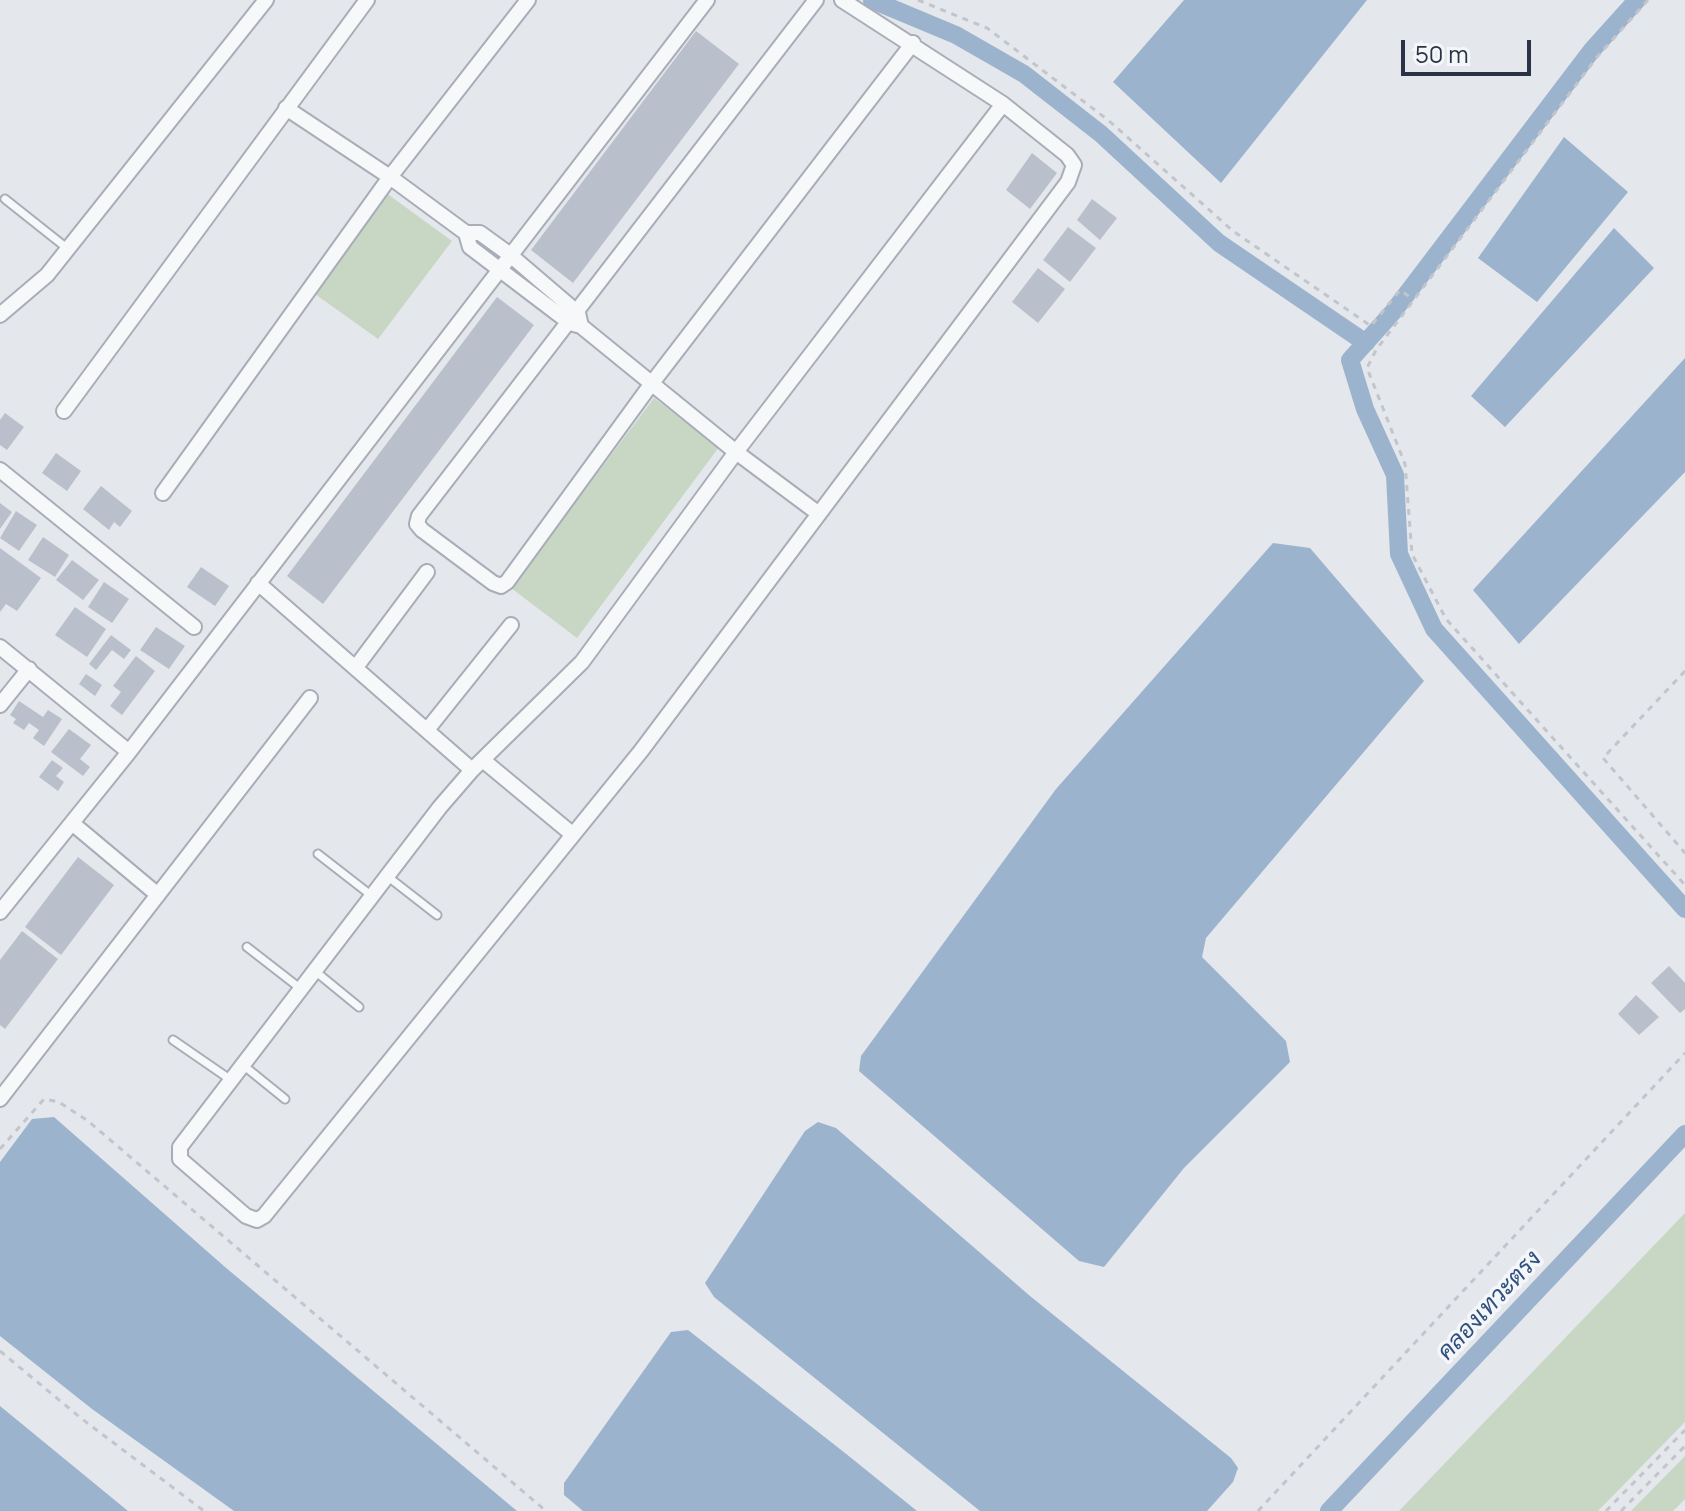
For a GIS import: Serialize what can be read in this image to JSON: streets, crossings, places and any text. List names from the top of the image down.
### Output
{
  "water": ["คลองเทวะตรง"],
  "scale_bar": "50 m"
}
